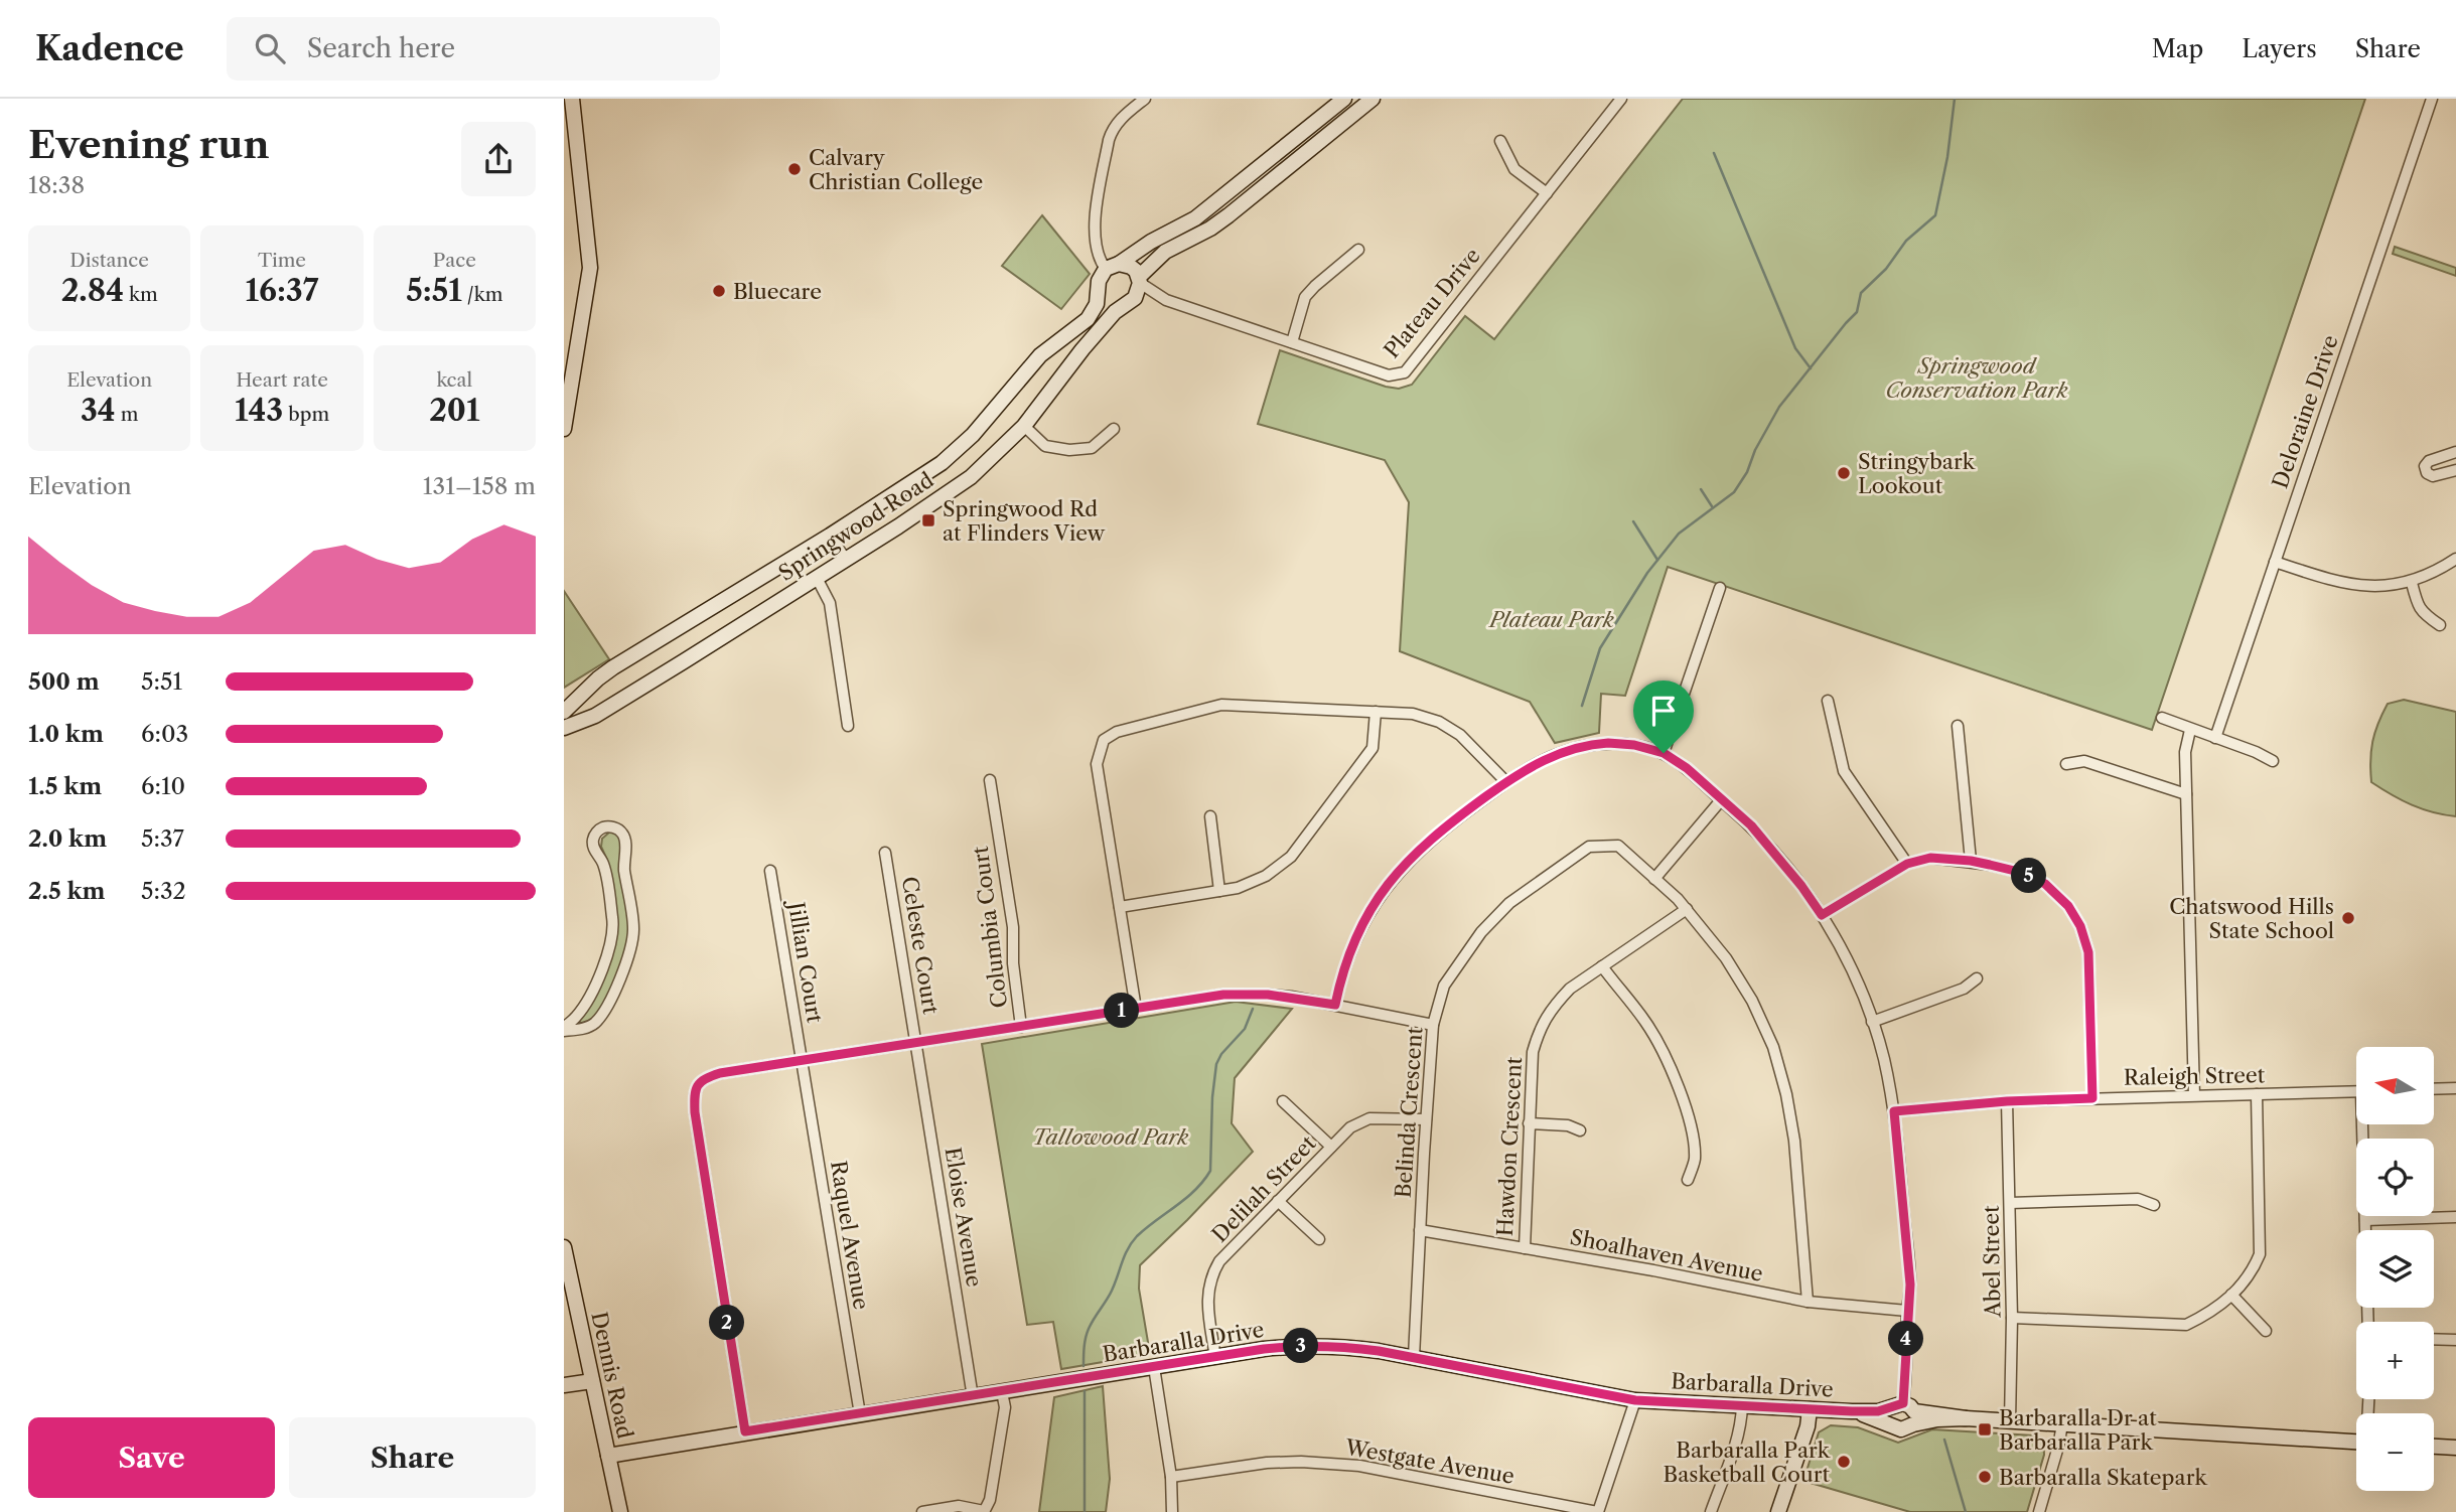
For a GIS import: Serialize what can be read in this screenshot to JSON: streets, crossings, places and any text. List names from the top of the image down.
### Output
{
  "streets": {
    "street": [
      "Plateau Drive",
      "Deloraine Drive",
      "Springwood Road",
      "Columbia Court",
      "Celeste Court",
      "Jillian Court",
      "Raleigh Street",
      "Belinda Crescent",
      "Hawdon Crescent",
      "Delilah Street",
      "Eloise Avenue",
      "Raquel Avenue",
      "Shoalhaven Avenue",
      "Abel Street",
      "Barbaralla Drive",
      "Dennis Road",
      "Westgate Avenue"
    ]
  },
  "crossings": [
    ["Plateau Drive", "Springwood Road"],
    ["Celeste Court", "Eloise Avenue"],
    ["Jillian Court", "Raquel Avenue"],
    ["Raleigh Street", "Abel Street"],
    ["Belinda Crescent", "Hawdon Crescent"],
    ["Belinda Crescent", "Delilah Street"],
    ["Belinda Crescent", "Shoalhaven Avenue"],
    ["Belinda Crescent", "Barbaralla Drive"],
    ["Hawdon Crescent", "Shoalhaven Avenue"],
    ["Delilah Street", "Barbaralla Drive"],
    ["Eloise Avenue", "Barbaralla Drive"],
    ["Raquel Avenue", "Barbaralla Drive"],
    ["Abel Street", "Barbaralla Drive"],
    ["Barbaralla Drive", "Dennis Road"]
  ],
  "parks": ["Springwood Conservation Park", "Plateau Park", "Tallowood Park"],
  "places": {
    "other": [
      "Calvary Christian College",
      "Bluecare",
      "Stringybark Lookout",
      "Chatswood Hills State School",
      "Barbaralla Park Basketball Court",
      "Barbaralla Skatepark"
    ],
    "transit": ["Springwood Rd at Flinders View", "Barbaralla Dr at Barbaralla Park"]
  },
  "north": "left",
  "page": {
    "header": "Kadence",
    "search": "Search here",
    "nav": ["Map", "Layers", "Share"],
    "heading": ["Evening run", "18:38"],
    "stats": [
      ["Distance", "2.84 km"],
      ["Time", "16:37"],
      ["Pace", "5:51 /km"],
      ["Elevation", "34 m"],
      ["Heart rate", "143 bpm"],
      ["kcal", "201"]
    ],
    "chart": ["Elevation", "131–158 m"],
    "list": [
      {
        "name": "500 m",
        "note": "5:51"
      },
      {
        "name": "1.0 km",
        "note": "6:03"
      },
      {
        "name": "1.5 km",
        "note": "6:10"
      },
      {
        "name": "2.0 km",
        "note": "5:37"
      },
      {
        "name": "2.5 km",
        "note": "5:32"
      }
    ],
    "pins": [
      "5",
      "1",
      "2",
      "4",
      "3"
    ],
    "map_buttons": ["+", "−"],
    "buttons": ["Save", "Share"]
  }
}
